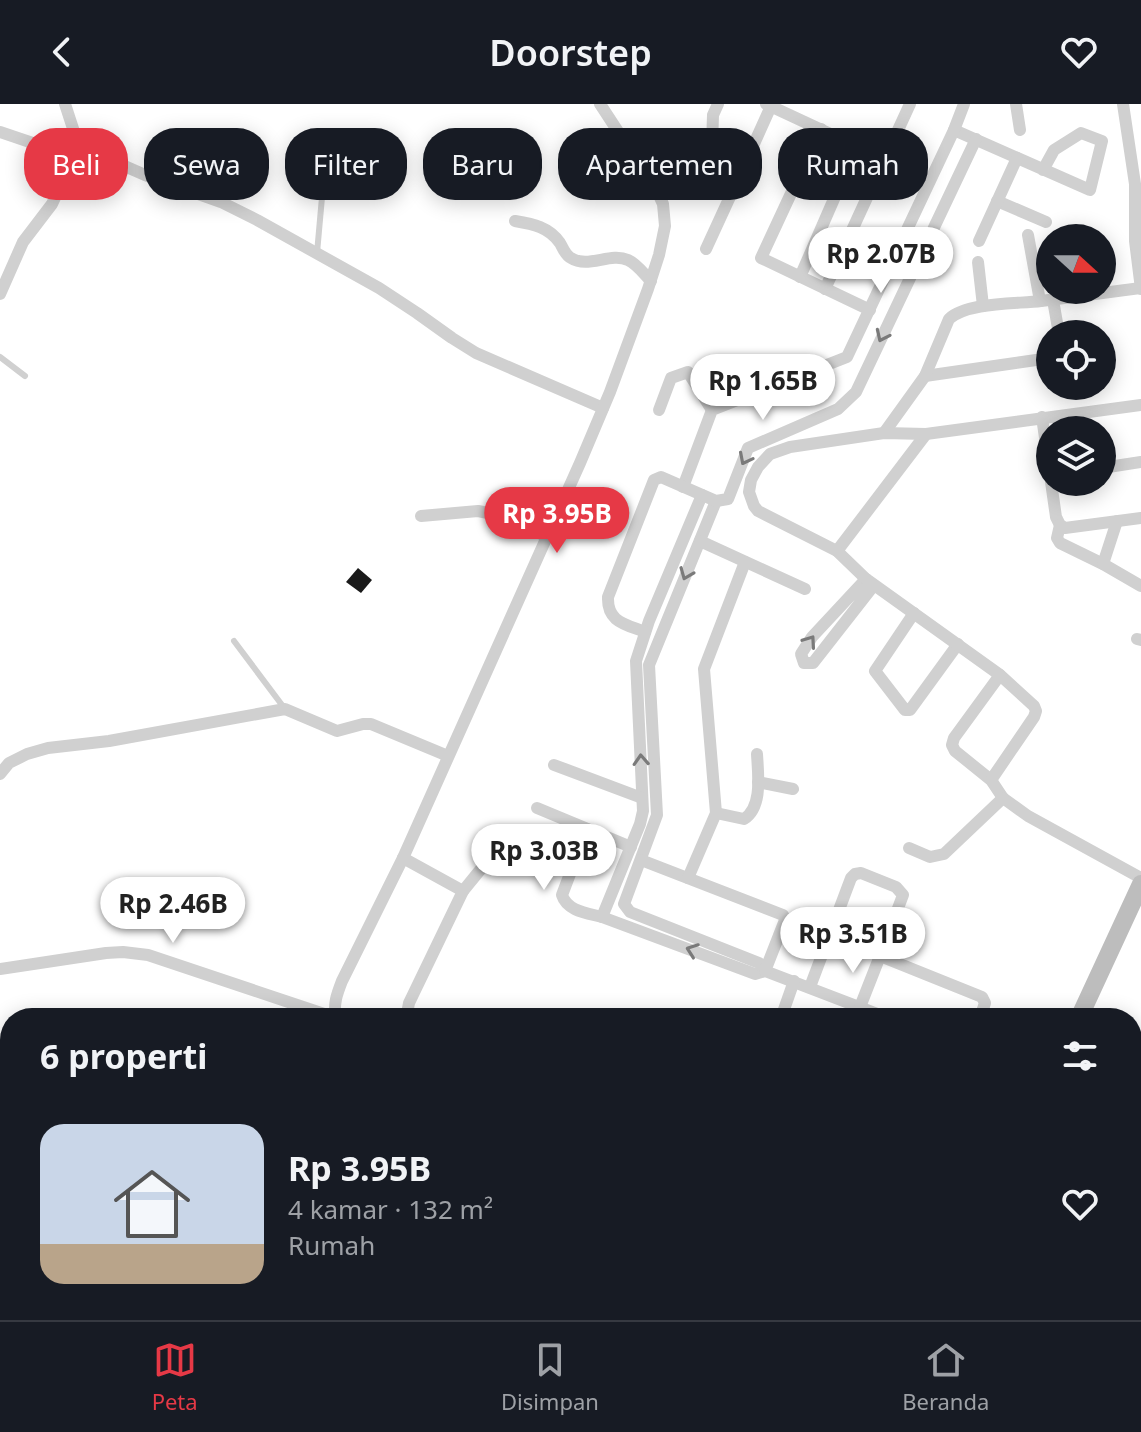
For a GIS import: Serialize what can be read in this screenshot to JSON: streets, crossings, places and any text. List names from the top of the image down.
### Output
{
  "north": "right",
  "page": {
    "header": "Doorstep",
    "chip": [
      "Beli",
      "Sewa",
      "Filter",
      "Baru",
      "Apartemen",
      "Rumah"
    ],
    "price": [
      "Rp 2.07B",
      "Rp 1.65B",
      "Rp 3.95B",
      "Rp 3.03B",
      "Rp 2.46B",
      "Rp 3.51B"
    ],
    "heading": "6 properti",
    "list": [
      {
        "name": "Rp 3.95B",
        "note": "4 kamar · 132 m² · Rumah"
      }
    ],
    "tabs": ["Peta", "Disimpan", "Beranda"]
  }
}
